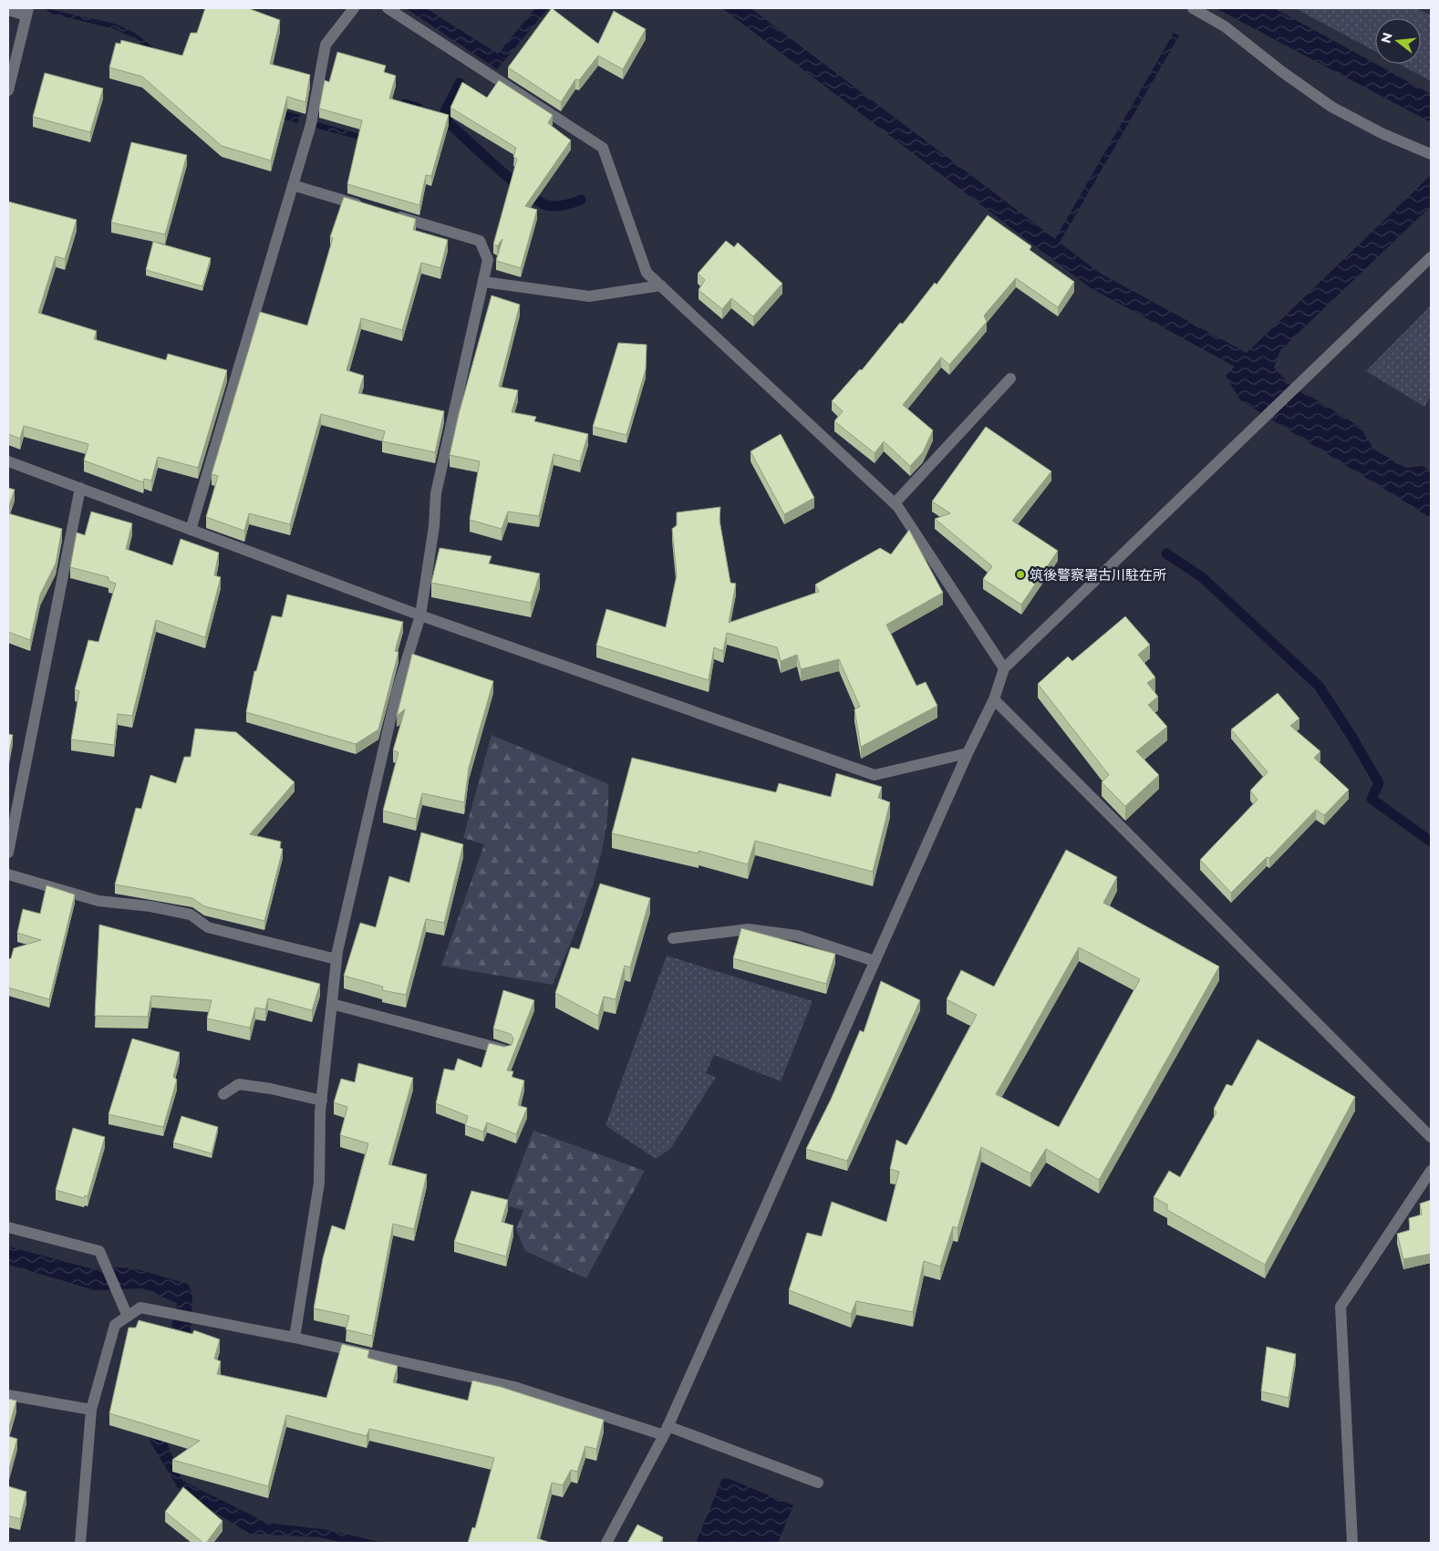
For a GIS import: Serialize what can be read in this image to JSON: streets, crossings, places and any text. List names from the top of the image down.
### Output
{
  "places": ["筑後警察署古川駐在所"],
  "north": "left"
}
